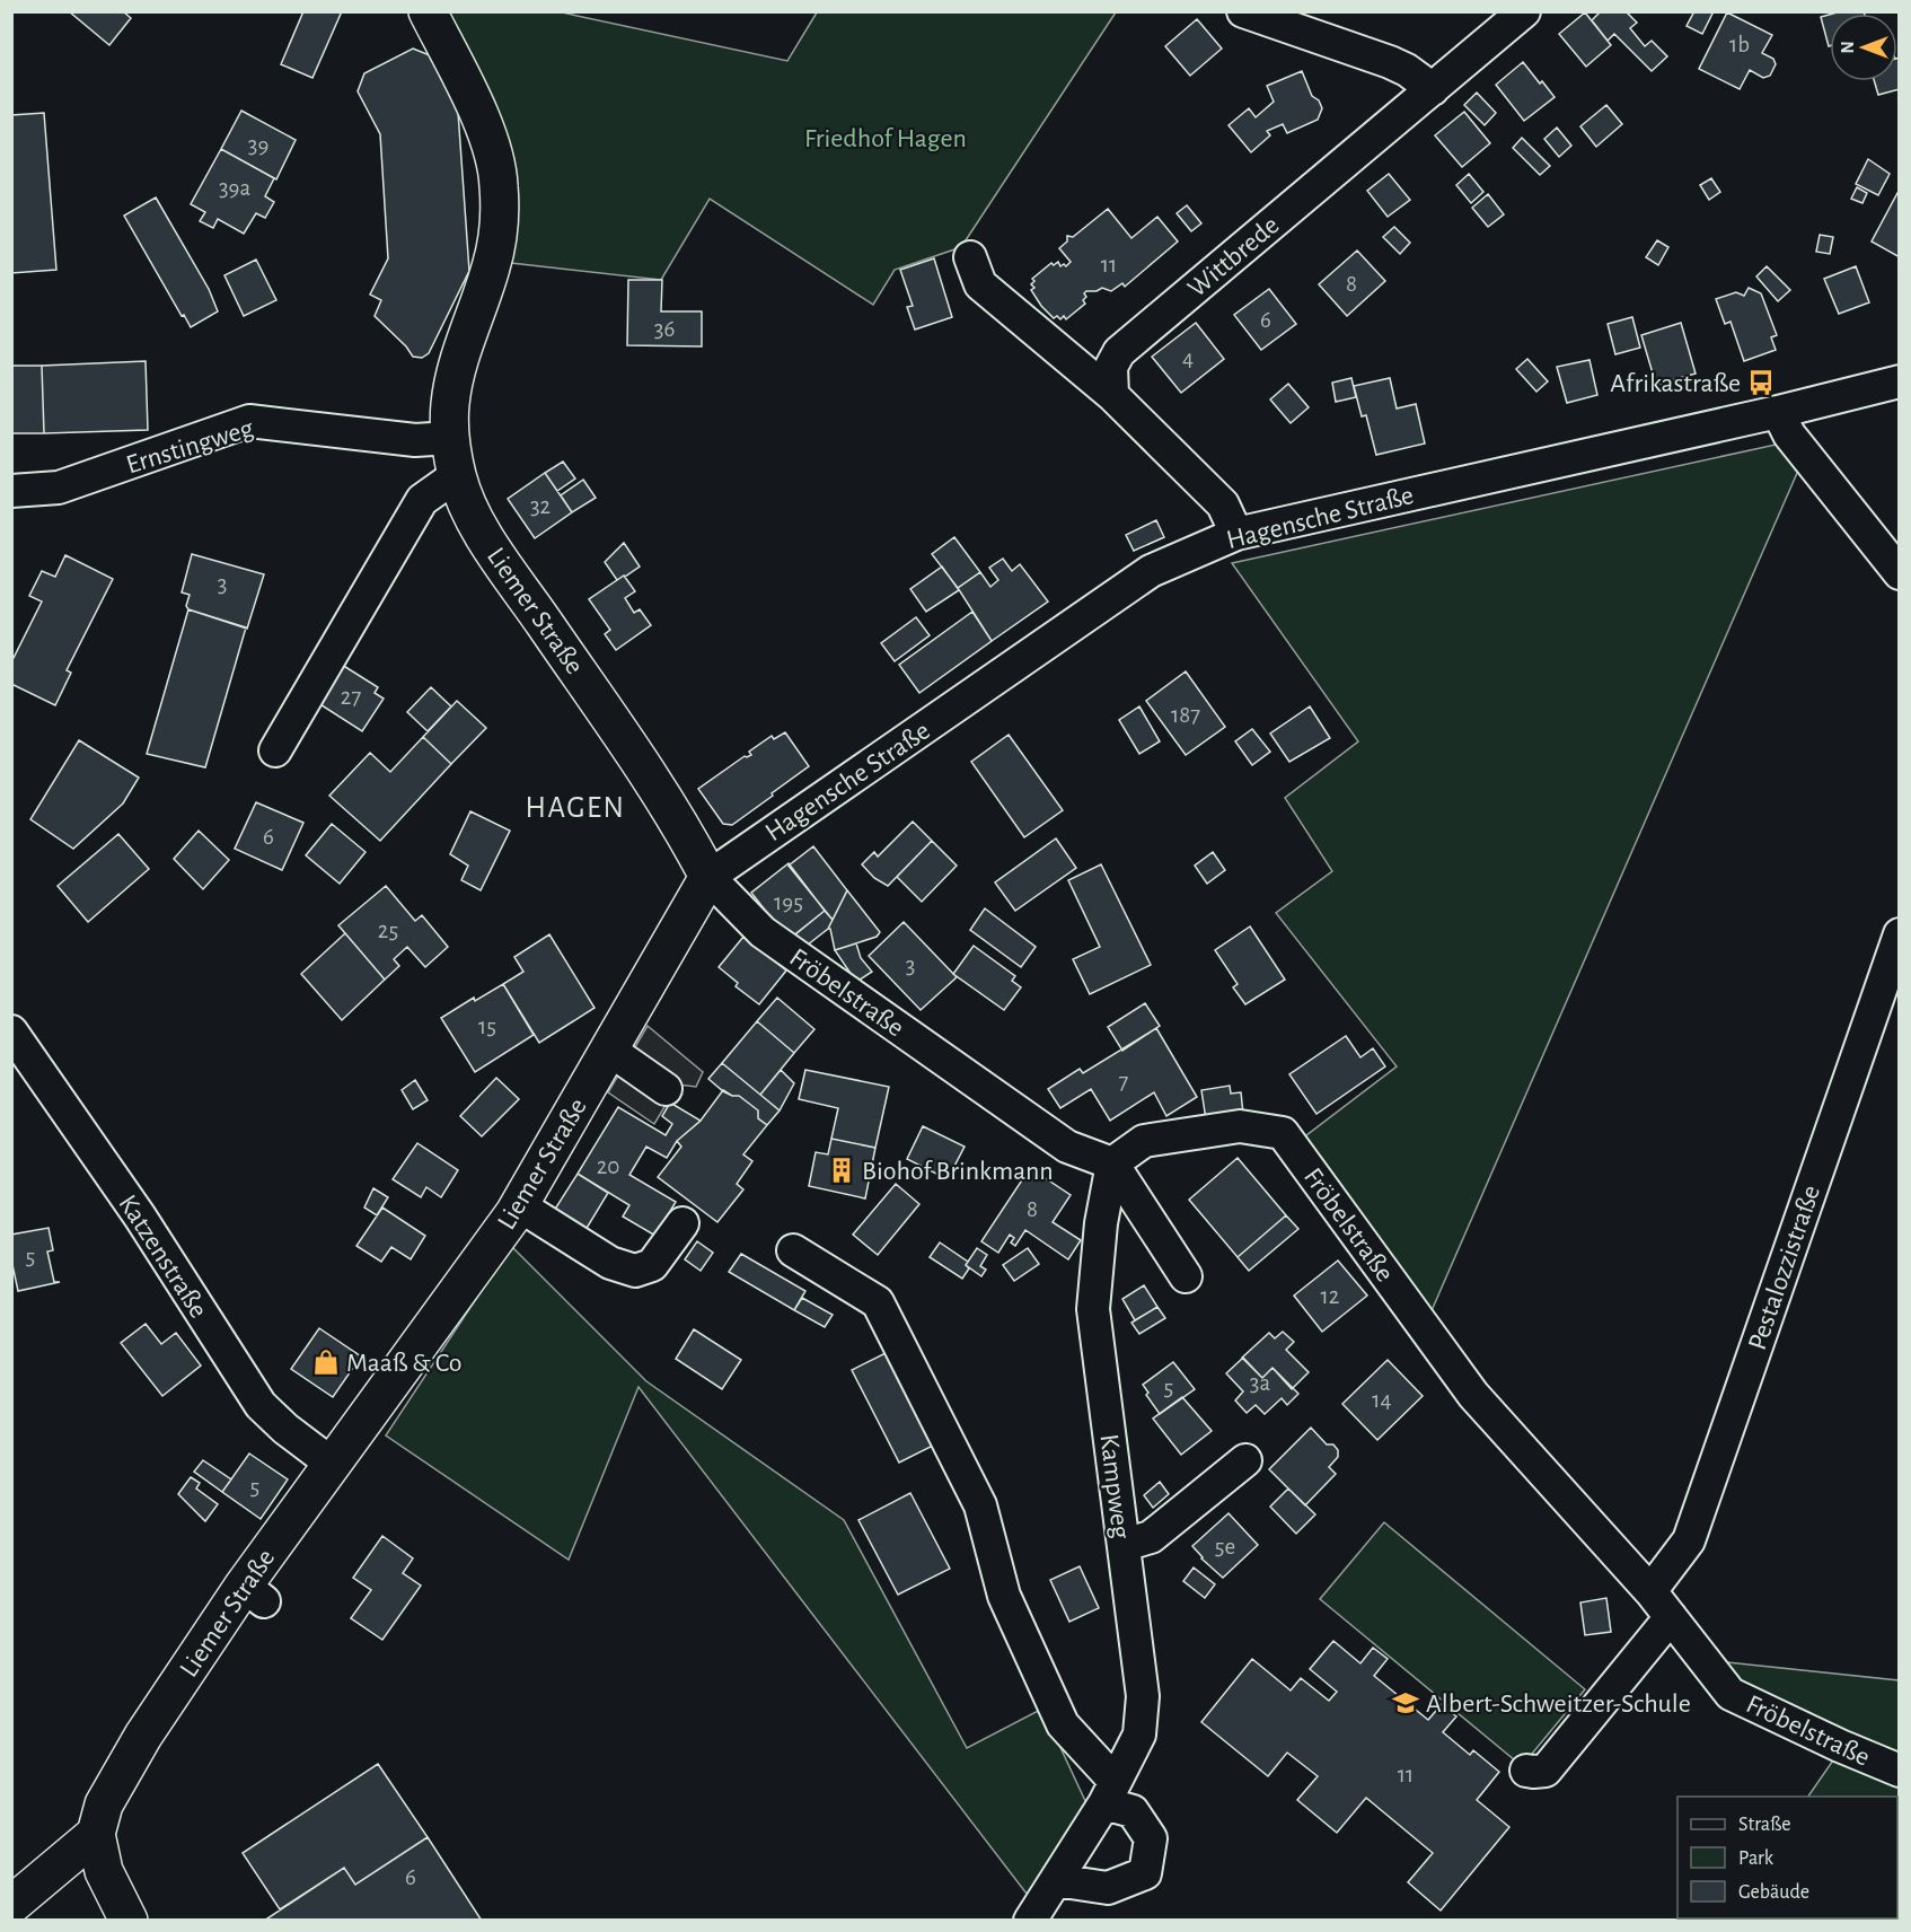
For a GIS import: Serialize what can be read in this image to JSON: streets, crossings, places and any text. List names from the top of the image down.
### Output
{
  "streets": {
    "main road": ["Liemer Straße"],
    "street": [
      "Wittbrede",
      "Ernstingweg",
      "Hagensche Straße",
      "Fröbelstraße",
      "Katzenstraße",
      "Pestalozzistraße",
      "Kampweg"
    ]
  },
  "crossings": [
    ["Ernstingweg", "Liemer Straße"],
    ["Hagensche Straße", "Liemer Straße"],
    ["Hagensche Straße", "Fröbelstraße"],
    ["Liemer Straße", "Fröbelstraße"],
    ["Liemer Straße", "Katzenstraße"],
    ["Fröbelstraße", "Pestalozzistraße"],
    ["Fröbelstraße", "Kampweg"]
  ],
  "districts": ["HAGEN"],
  "parks": ["Friedhof Hagen"],
  "places": {
    "bus stop": ["Afrikastraße"],
    "building": ["Biohof Brinkmann"],
    "shop": ["Maaß & Co"],
    "school or university": ["Albert-Schweitzer-Schule"]
  },
  "house_numbers": [
    "1b",
    "39",
    "39a",
    "11",
    "8",
    "6",
    "36",
    "4",
    "32",
    "3",
    "27",
    "187",
    "6",
    "195",
    "25",
    "3",
    "15",
    "7",
    "20",
    "8",
    "5",
    "12",
    "3a",
    "5",
    "14",
    "5",
    "5e",
    "11",
    "6"
  ],
  "legend": ["Straße", "Park", "Gebäude"],
  "north": "left"
}
